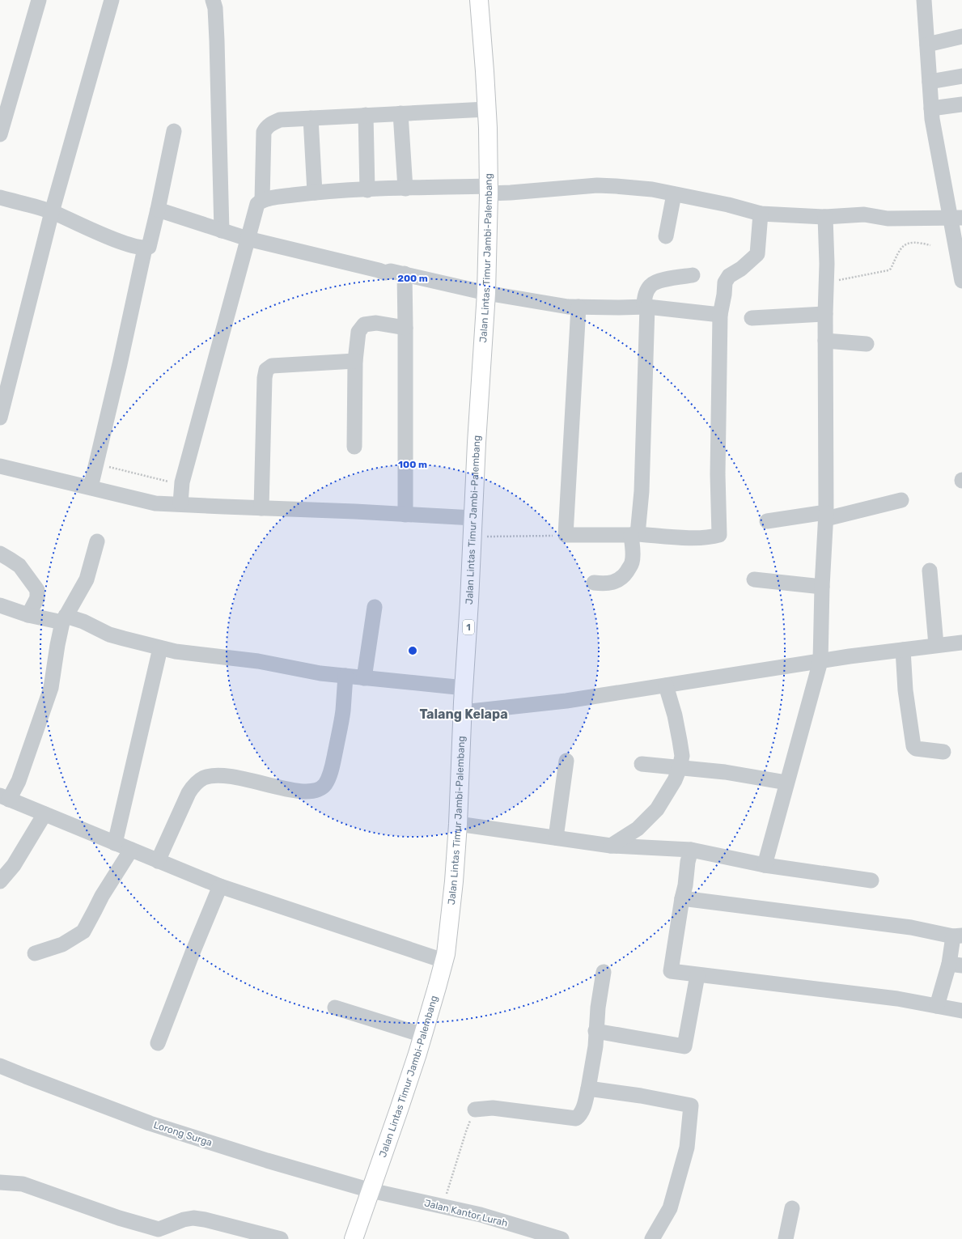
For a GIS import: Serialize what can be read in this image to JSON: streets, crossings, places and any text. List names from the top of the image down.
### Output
{
  "streets": {
    "highway": ["Jalan Lintas Timur Jambi-Palembang", "1"],
    "street": ["Lorong Surga", "Jalan Kantor Lurah"]
  },
  "crossings": [
    ["Jalan Lintas Timur Jambi-Palembang", "Lorong Surga"],
    ["Jalan Lintas Timur Jambi-Palembang", "Jalan Kantor Lurah"],
    ["Lorong Surga", "Jalan Kantor Lurah"]
  ],
  "districts": ["Talang Kelapa"],
  "rings": ["200 m", "100 m"]
}
